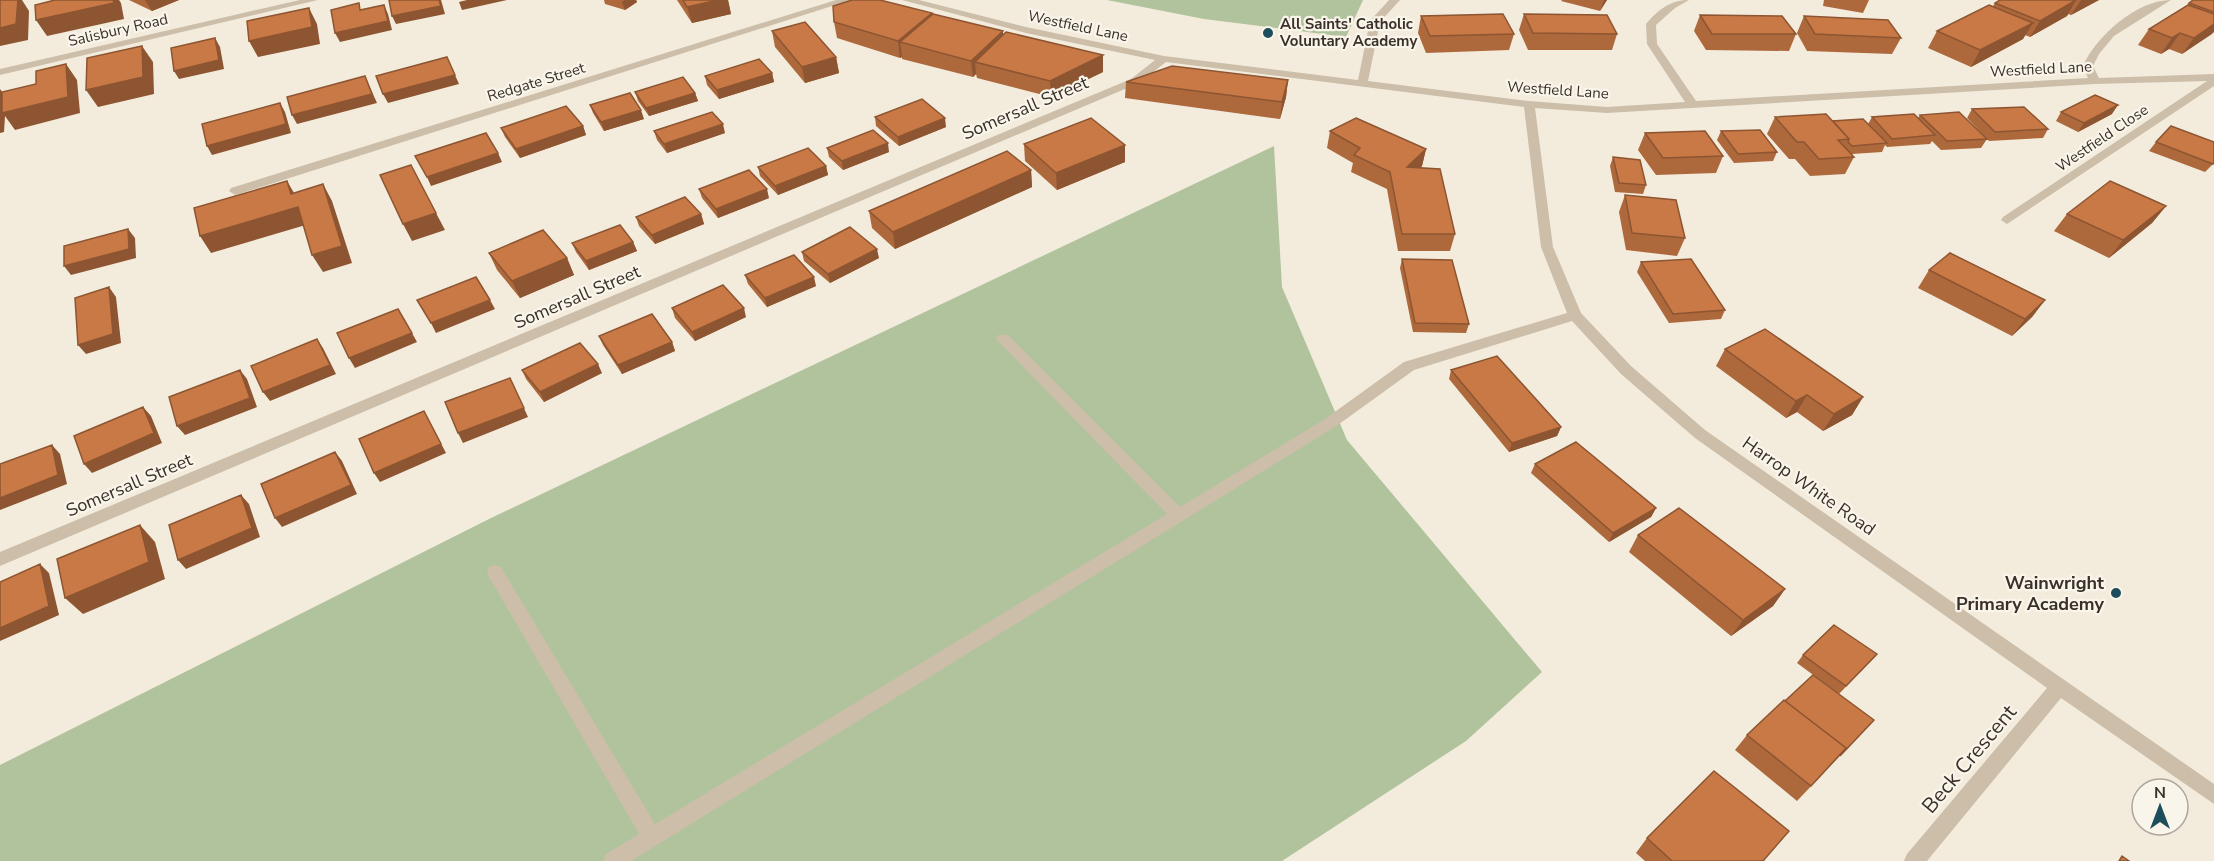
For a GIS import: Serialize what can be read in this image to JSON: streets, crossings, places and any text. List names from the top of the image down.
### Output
{
  "streets": {
    "street": [
      "Westfield Lane",
      "Salisbury Road",
      "Redgate Street",
      "Somersall Street",
      "Westfield Close",
      "Harrop White Road",
      "Beck Crescent"
    ]
  },
  "crossings": [
    ["Westfield Lane", "Somersall Street"],
    ["Westfield Lane", "Westfield Close"],
    ["Westfield Lane", "Harrop White Road"],
    ["Harrop White Road", "Beck Crescent"]
  ],
  "places": ["All Saints' Catholic Voluntary Academy", "Wainwright Primary Academy"],
  "north": "top"
}
